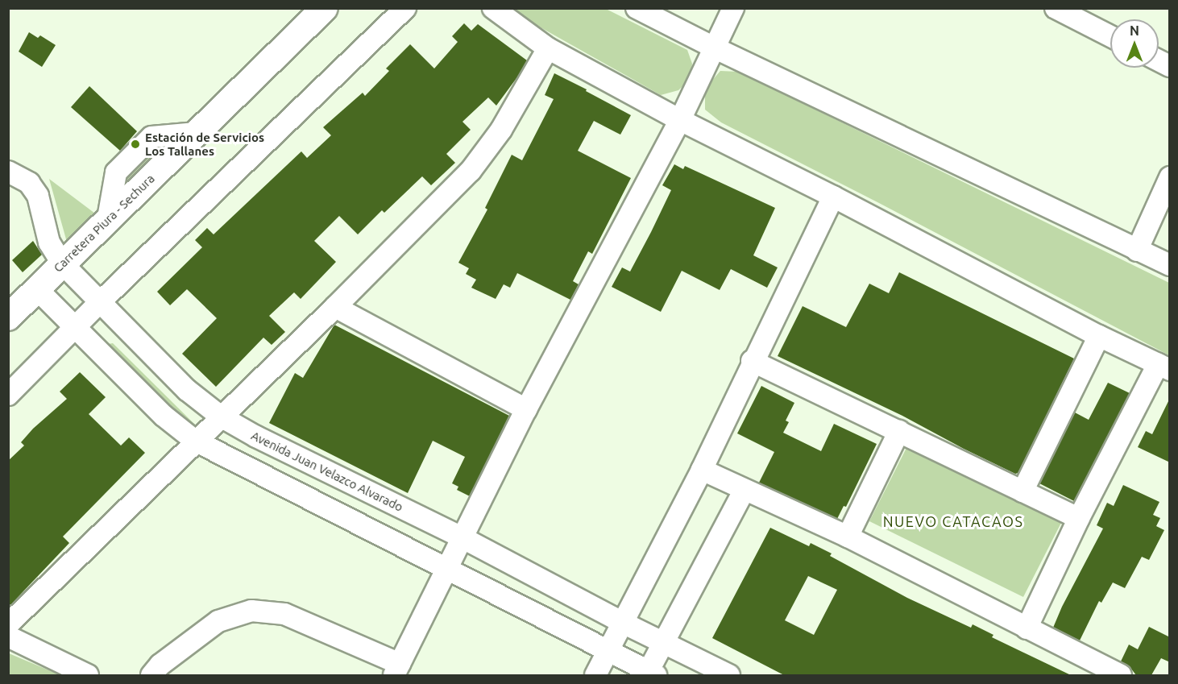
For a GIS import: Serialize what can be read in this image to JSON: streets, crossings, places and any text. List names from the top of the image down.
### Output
{
  "streets": {
    "main road": ["Carretera Piura - Sechura"],
    "street": ["Avenida Juan Velazco Alvarado"]
  },
  "crossings": [
    ["Carretera Piura - Sechura", "Avenida Juan Velazco Alvarado"]
  ],
  "districts": ["NUEVO CATACAOS"],
  "places": ["Estación de Servicios Los Tallanes"],
  "north": "top"
}
